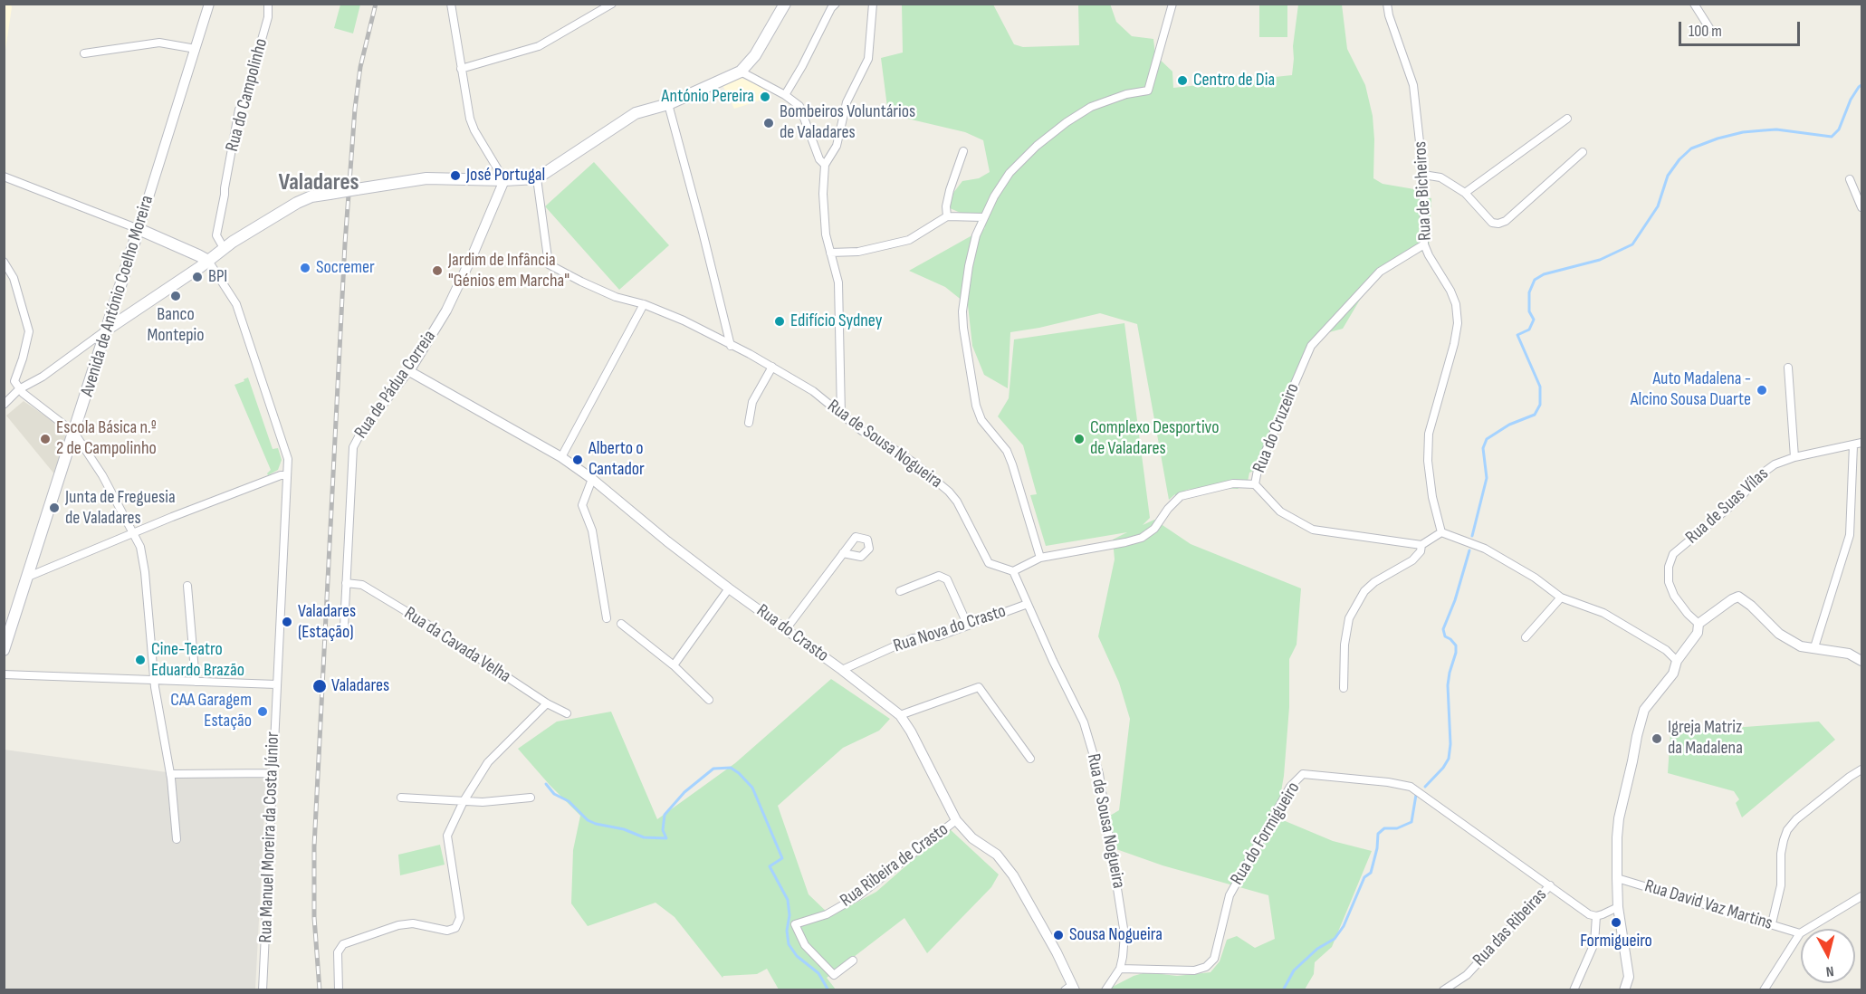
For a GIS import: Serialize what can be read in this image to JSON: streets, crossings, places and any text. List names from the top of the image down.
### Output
{
  "streets": {
    "main road": ["Avenida de António Coelho Moreira"],
    "street": [
      "Rua do Campolinho",
      "Rua de Bicheiros",
      "Rua de Pádua Correia",
      "Rua do Cruzeiro",
      "Rua de Sousa Nogueira",
      "Rua de Suas Vílas",
      "Rua Nova do Crasto",
      "Rua do Crasto",
      "Rua da Cavada Velha",
      "Rua do Formigueiro",
      "Rua Manuel Moreira da Costa Júnior",
      "Rua Ribeira de Crasto",
      "Rua David Vaz Martins",
      "Rua das Ribeiras"
    ]
  },
  "crossings": [
    ["Rua de Bicheiros", "Rua do Cruzeiro"],
    ["Rua de Pádua Correia", "Rua do Crasto"],
    ["Rua de Pádua Correia", "Rua da Cavada Velha"],
    ["Rua de Sousa Nogueira", "Rua Nova do Crasto"],
    ["Rua de Sousa Nogueira", "Rua do Formigueiro"],
    ["Rua Nova do Crasto", "Rua do Crasto"],
    ["Rua do Crasto", "Rua Ribeira de Crasto"],
    ["Rua do Formigueiro", "Rua das Ribeiras"]
  ],
  "districts": ["Valadares"],
  "places": [
    "Centro de Dia",
    "António Pereira",
    "Bombeiros Voluntários de Valadares",
    "José Portugal",
    "Socremer",
    "Jardim de Infância \"Génios em Marcha\"",
    "BPI",
    "Banco Montepio",
    "Edifício Sydney",
    "Auto Madalena - Alcino Sousa Duarte",
    "Escola Básica n.º 2 de Campolinho",
    "Complexo Desportivo de Valadares",
    "Alberto o Cantador",
    "Junta de Freguesia de Valadares",
    "Valadares (Estação)",
    "Cine-Teatro Eduardo Brazão",
    "Valadares",
    "CAA Garagem Estação",
    "Igreja Matriz da Madalena",
    "Formigueiro",
    "Sousa Nogueira"
  ],
  "scale_bar": "100 m",
  "north": "bottom"
}
